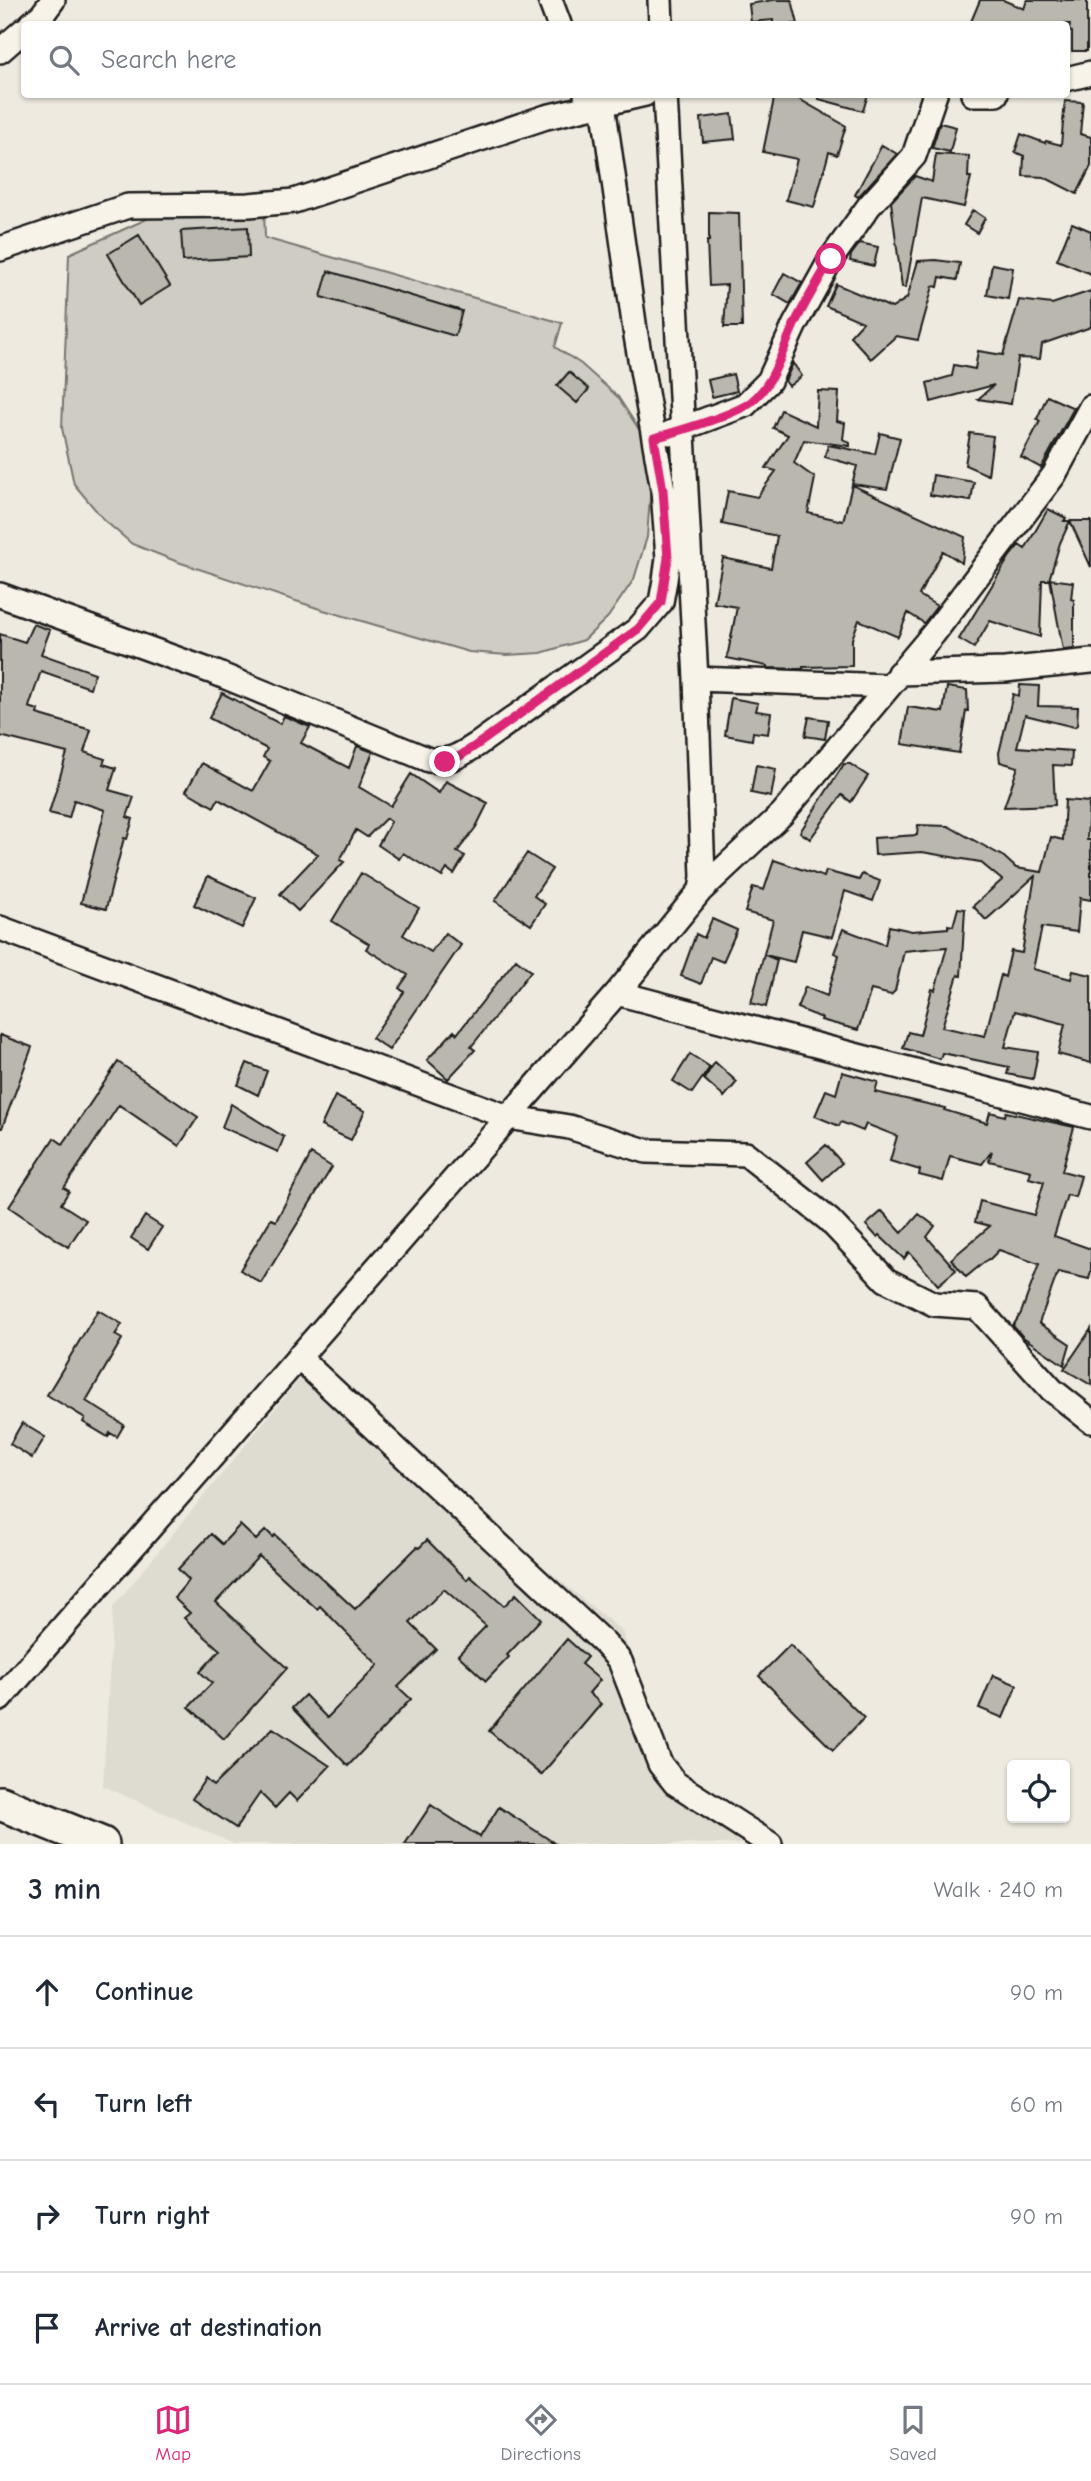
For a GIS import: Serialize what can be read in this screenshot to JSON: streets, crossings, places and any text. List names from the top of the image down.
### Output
{
  "page": {
    "search": "Search here",
    "heading": ["3 min", "Walk · 240 m"],
    "list": [
      ["Continue", "90 m"],
      ["Turn left", "60 m"],
      ["Turn right", "90 m"],
      "Arrive at destination"
    ],
    "nav": ["Map", "Directions", "Saved"]
  }
}
